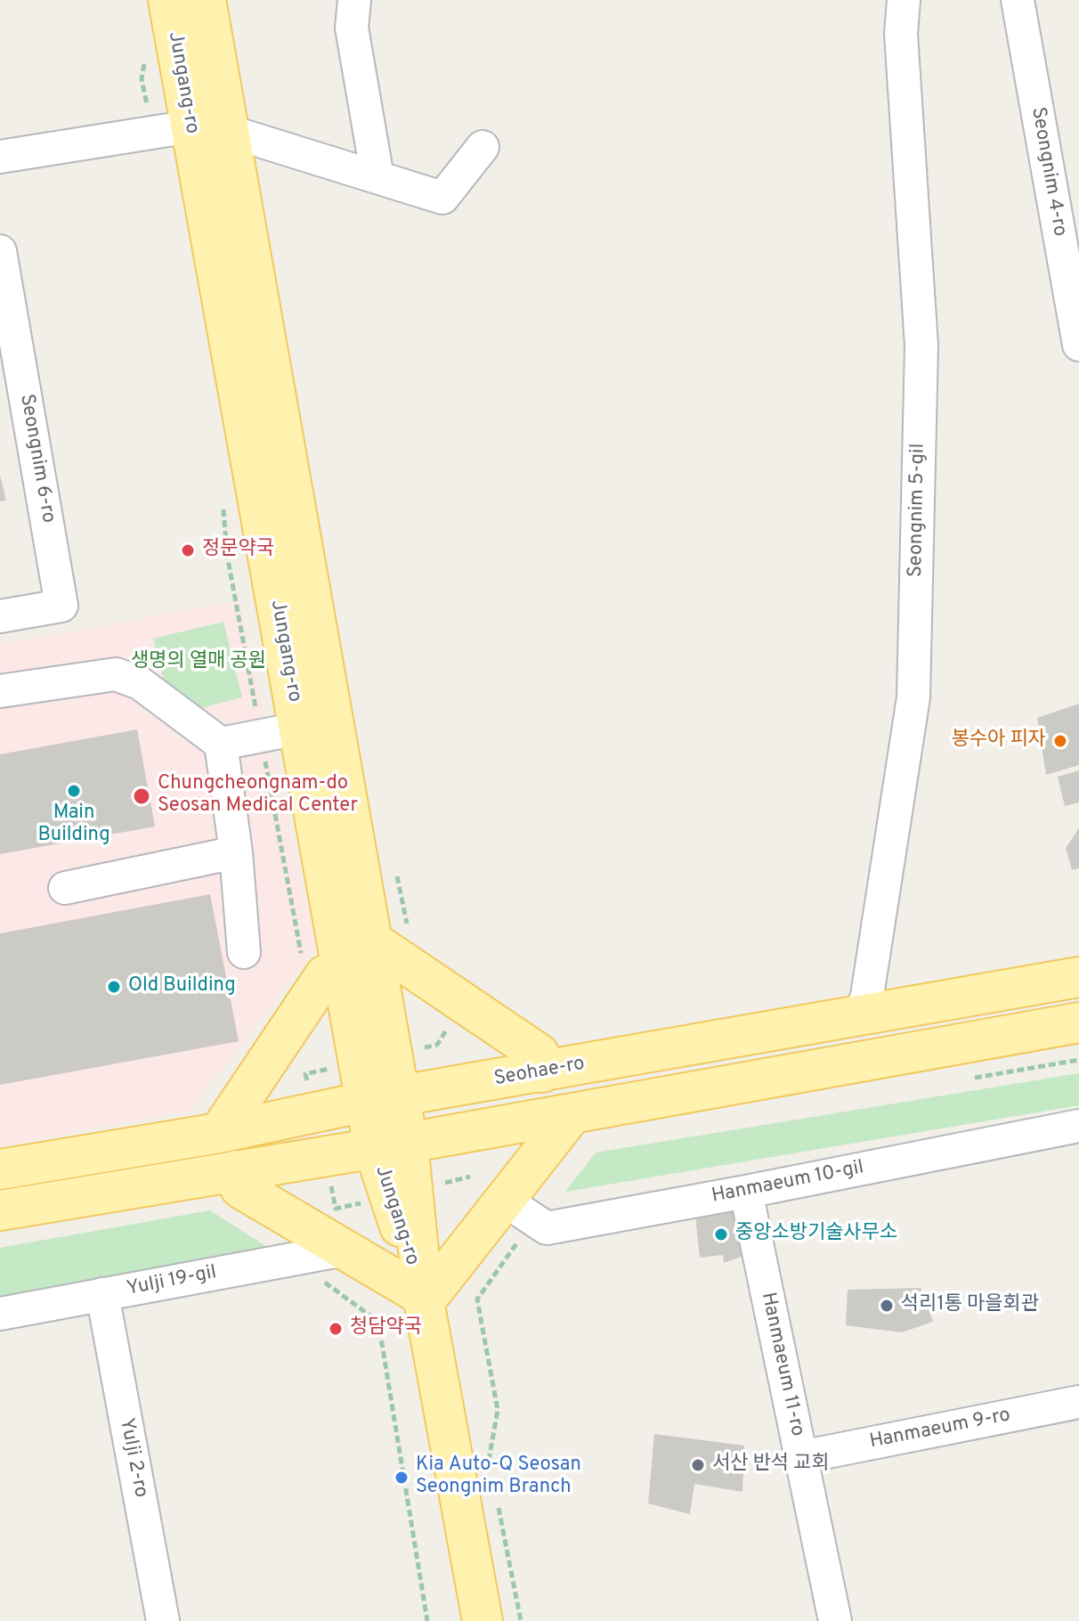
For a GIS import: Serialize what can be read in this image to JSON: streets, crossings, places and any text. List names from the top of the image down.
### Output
{
  "streets": {
    "main road": ["Jungang-ro", "Seohae-ro"],
    "street": [
      "Seongnim 4-ro",
      "Seongnim 6-ro",
      "Seongnim 5-gil",
      "Hanmaeum 10-gil",
      "Yulji 19-gil",
      "Hanmaeum 11-ro",
      "Hanmaeum 9-ro",
      "Yulji 2-ro"
    ]
  },
  "crossings": [
    ["Jungang-ro", "Seohae-ro"],
    ["Seongnim 5-gil", "Seohae-ro"],
    ["Hanmaeum 10-gil", "Hanmaeum 11-ro"],
    ["Yulji 19-gil", "Yulji 2-ro"],
    ["Hanmaeum 11-ro", "Hanmaeum 9-ro"]
  ],
  "parks": ["생명의 열매 공원"],
  "places": [
    "정문약국",
    "봉수아 피자",
    "Main Building",
    "Chungcheongnam-do Seosan Medical Center",
    "Old Building",
    "중앙소방기술사무소",
    "석리1통 마을회관",
    "청담약국",
    "서산 반석 교회",
    "Kia Auto-Q Seosan Seongnim Branch"
  ]
}
